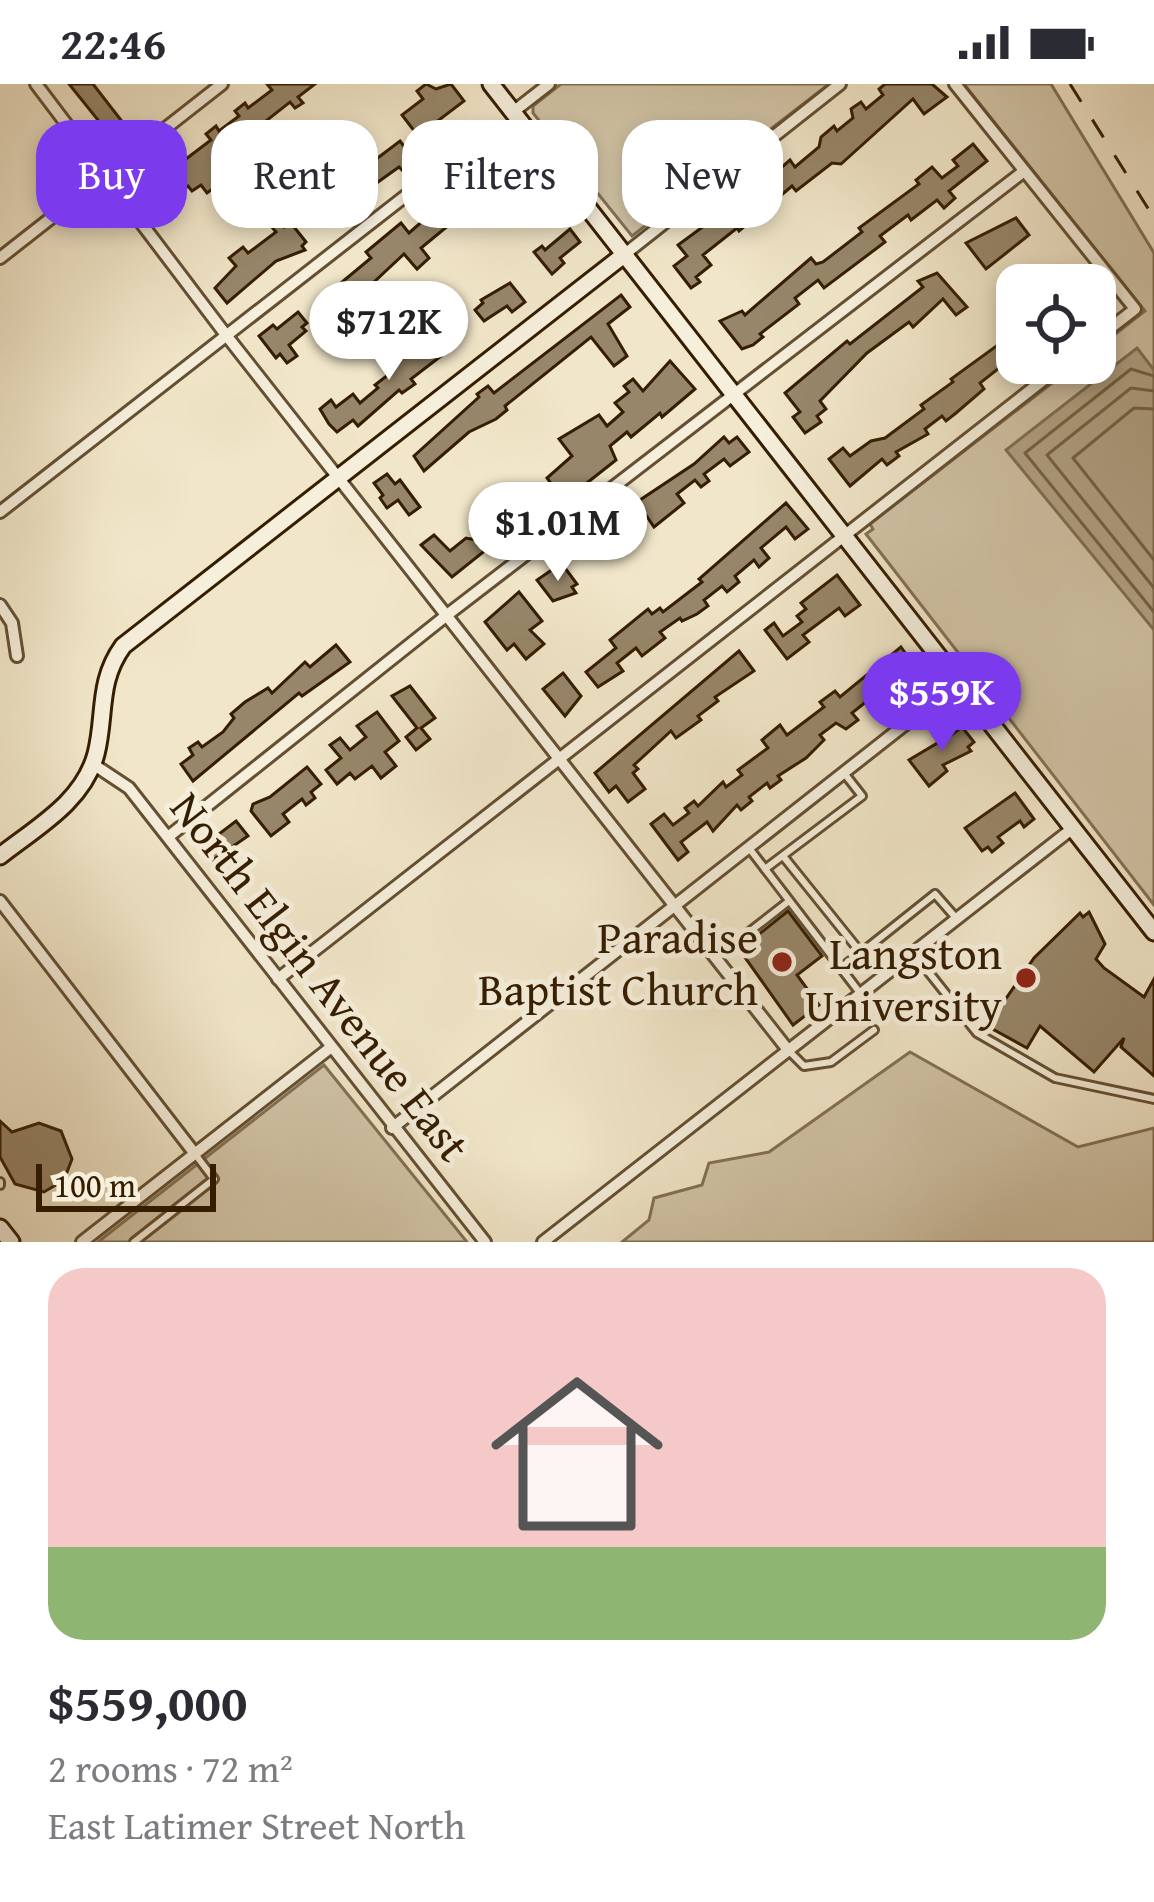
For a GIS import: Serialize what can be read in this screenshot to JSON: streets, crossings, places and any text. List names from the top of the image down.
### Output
{
  "streets": {
    "street": ["North Elgin Avenue East"]
  },
  "places": ["Paradise Baptist Church", "Langston University"],
  "scale_bar": "100 m",
  "page": {
    "status": "22:46",
    "chip": [
      "Buy",
      "Rent",
      "Filters",
      "New"
    ],
    "price": ["$712K", "$1.01M", "$559K"],
    "scale": "100 m",
    "list": [
      {
        "name": "$559,000",
        "note": "2 rooms · 72 m² · East Latimer Street North"
      }
    ]
  }
}
